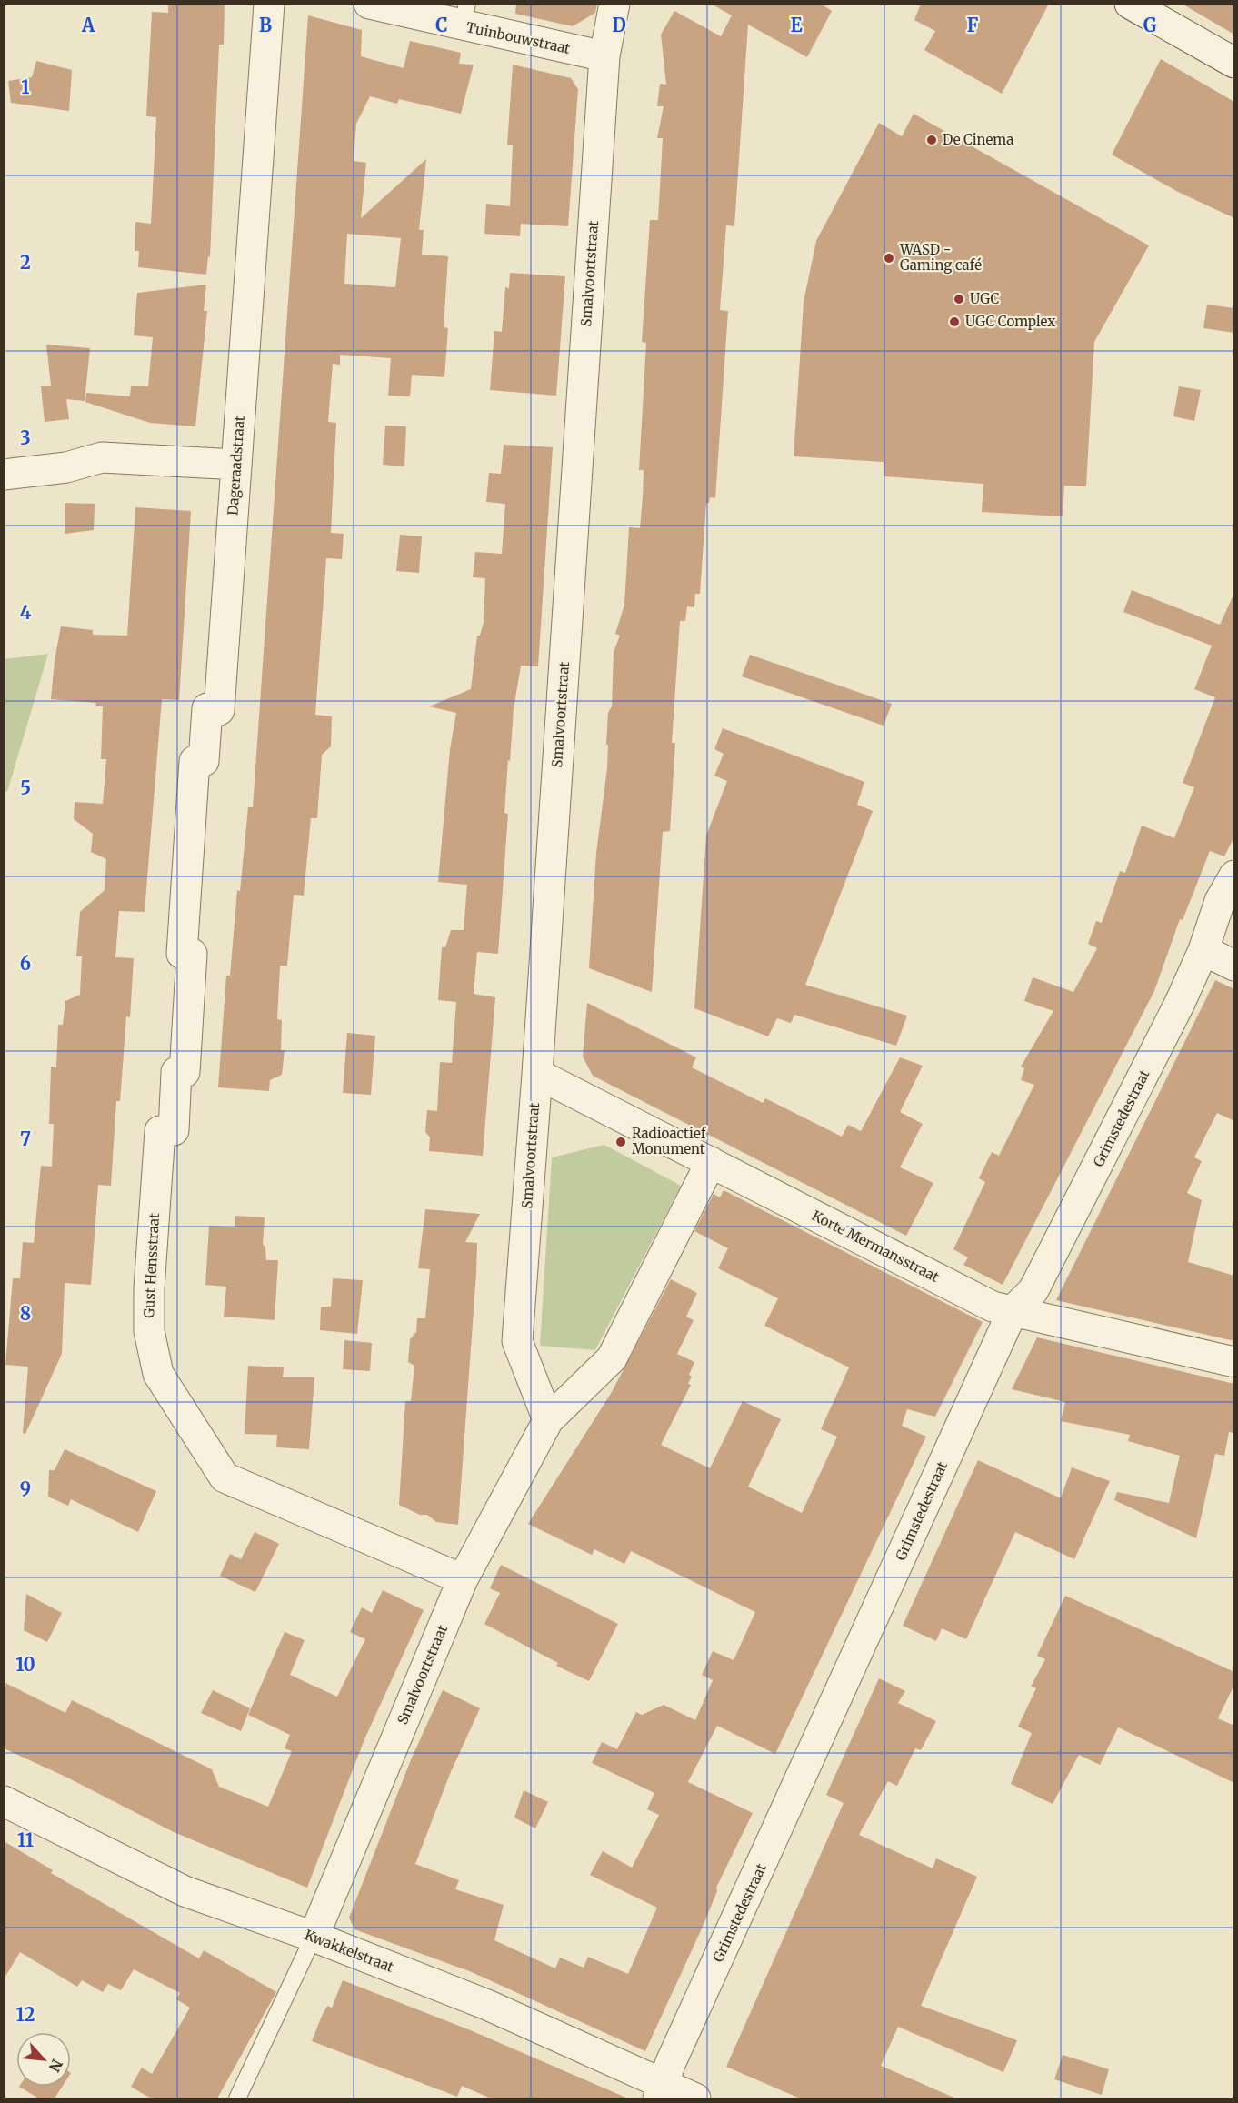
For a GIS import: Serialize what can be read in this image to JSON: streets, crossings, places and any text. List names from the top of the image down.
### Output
{
  "streets": {
    "street": [
      "Tuinbouwstraat",
      "Smalvoortstraat",
      "Dageraadstraat",
      "Grimstedestraat",
      "Korte Mermansstraat",
      "Gust Hensstraat",
      "Kwakkelstraat"
    ]
  },
  "crossings": [
    ["Tuinbouwstraat", "Smalvoortstraat"],
    ["Smalvoortstraat", "Korte Mermansstraat"],
    ["Smalvoortstraat", "Gust Hensstraat"],
    ["Smalvoortstraat", "Kwakkelstraat"],
    ["Dageraadstraat", "Gust Hensstraat"],
    ["Grimstedestraat", "Korte Mermansstraat"],
    ["Grimstedestraat", "Kwakkelstraat"]
  ],
  "places": [
    "De Cinema",
    "WASD - Gaming café",
    "UGC",
    "UGC Complex",
    "Radioactief Monument"
  ],
  "north": "bottom right",
  "grid": {
    "columns": [
      "A",
      "B",
      "C",
      "D",
      "E",
      "F",
      "G"
    ],
    "rows": [
      "1",
      "2",
      "3",
      "4",
      "5",
      "6",
      "7",
      "8",
      "9",
      "10",
      "11",
      "12"
    ]
  }
}
